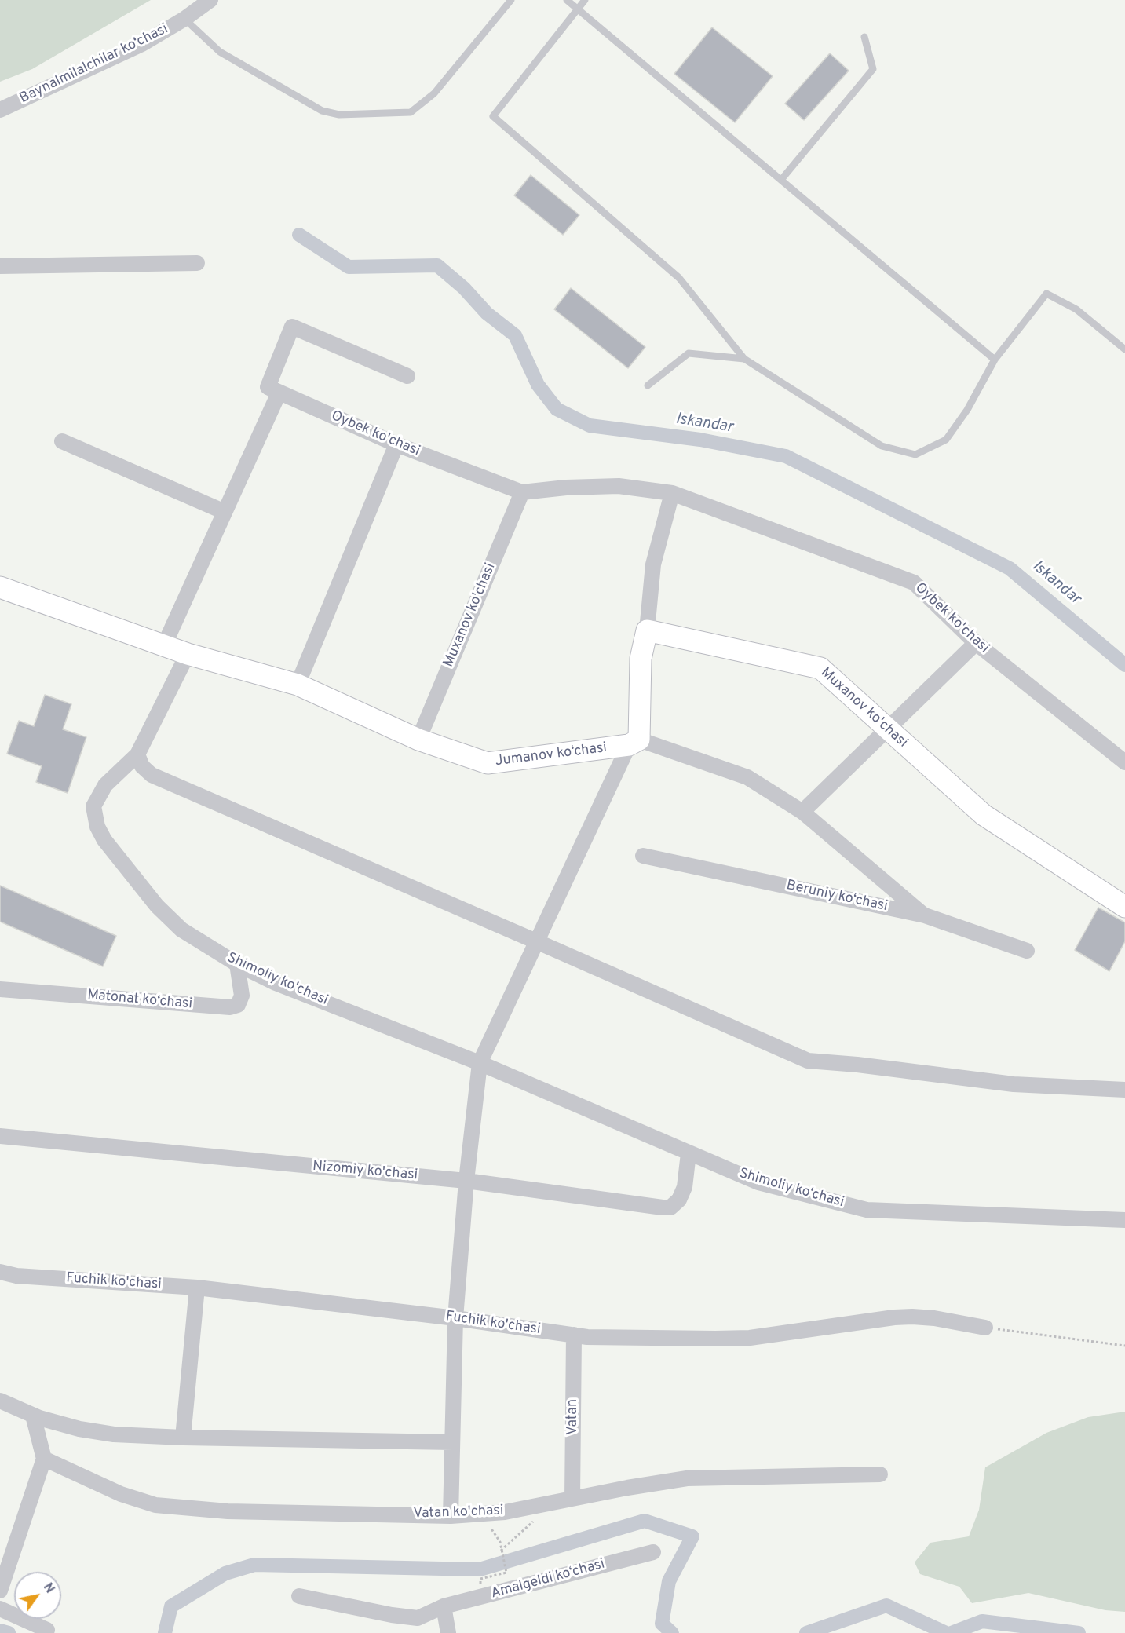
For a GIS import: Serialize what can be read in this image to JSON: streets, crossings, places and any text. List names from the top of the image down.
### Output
{
  "streets": {
    "street": [
      "Baynalmilalchilar ko‘chasi",
      "Oybek ko'chasi",
      "Muxanov ko'chasi",
      "Jumanov ko‘chasi",
      "Beruniy ko‘chasi",
      "Shimoliy ko'chasi",
      "Matonat ko‘chasi",
      "Nizomiy ko'chasi",
      "Shimoliy ko‘chasi",
      "Fuchik ko'chasi",
      "Vatan",
      "Vatan ko'chasi",
      "Amalgeldi ko‘chasi"
    ]
  },
  "crossings": [
    ["Oybek ko'chasi", "Muxanov ko'chasi"],
    ["Muxanov ko'chasi", "Jumanov ko‘chasi"],
    ["Jumanov ko‘chasi", "Beruniy ko‘chasi"],
    ["Jumanov ko‘chasi", "Shimoliy ko'chasi"],
    ["Jumanov ko‘chasi", "Nizomiy ko'chasi"],
    ["Jumanov ko‘chasi", "Shimoliy ko‘chasi"],
    ["Jumanov ko‘chasi", "Fuchik ko'chasi"],
    ["Jumanov ko‘chasi", "Vatan ko'chasi"],
    ["Shimoliy ko'chasi", "Matonat ko‘chasi"],
    ["Shimoliy ko'chasi", "Shimoliy ko‘chasi"],
    ["Nizomiy ko'chasi", "Shimoliy ko‘chasi"],
    ["Fuchik ko'chasi", "Vatan"],
    ["Vatan", "Vatan ko'chasi"]
  ],
  "water": ["Iskandar"],
  "north": "top right"
}
